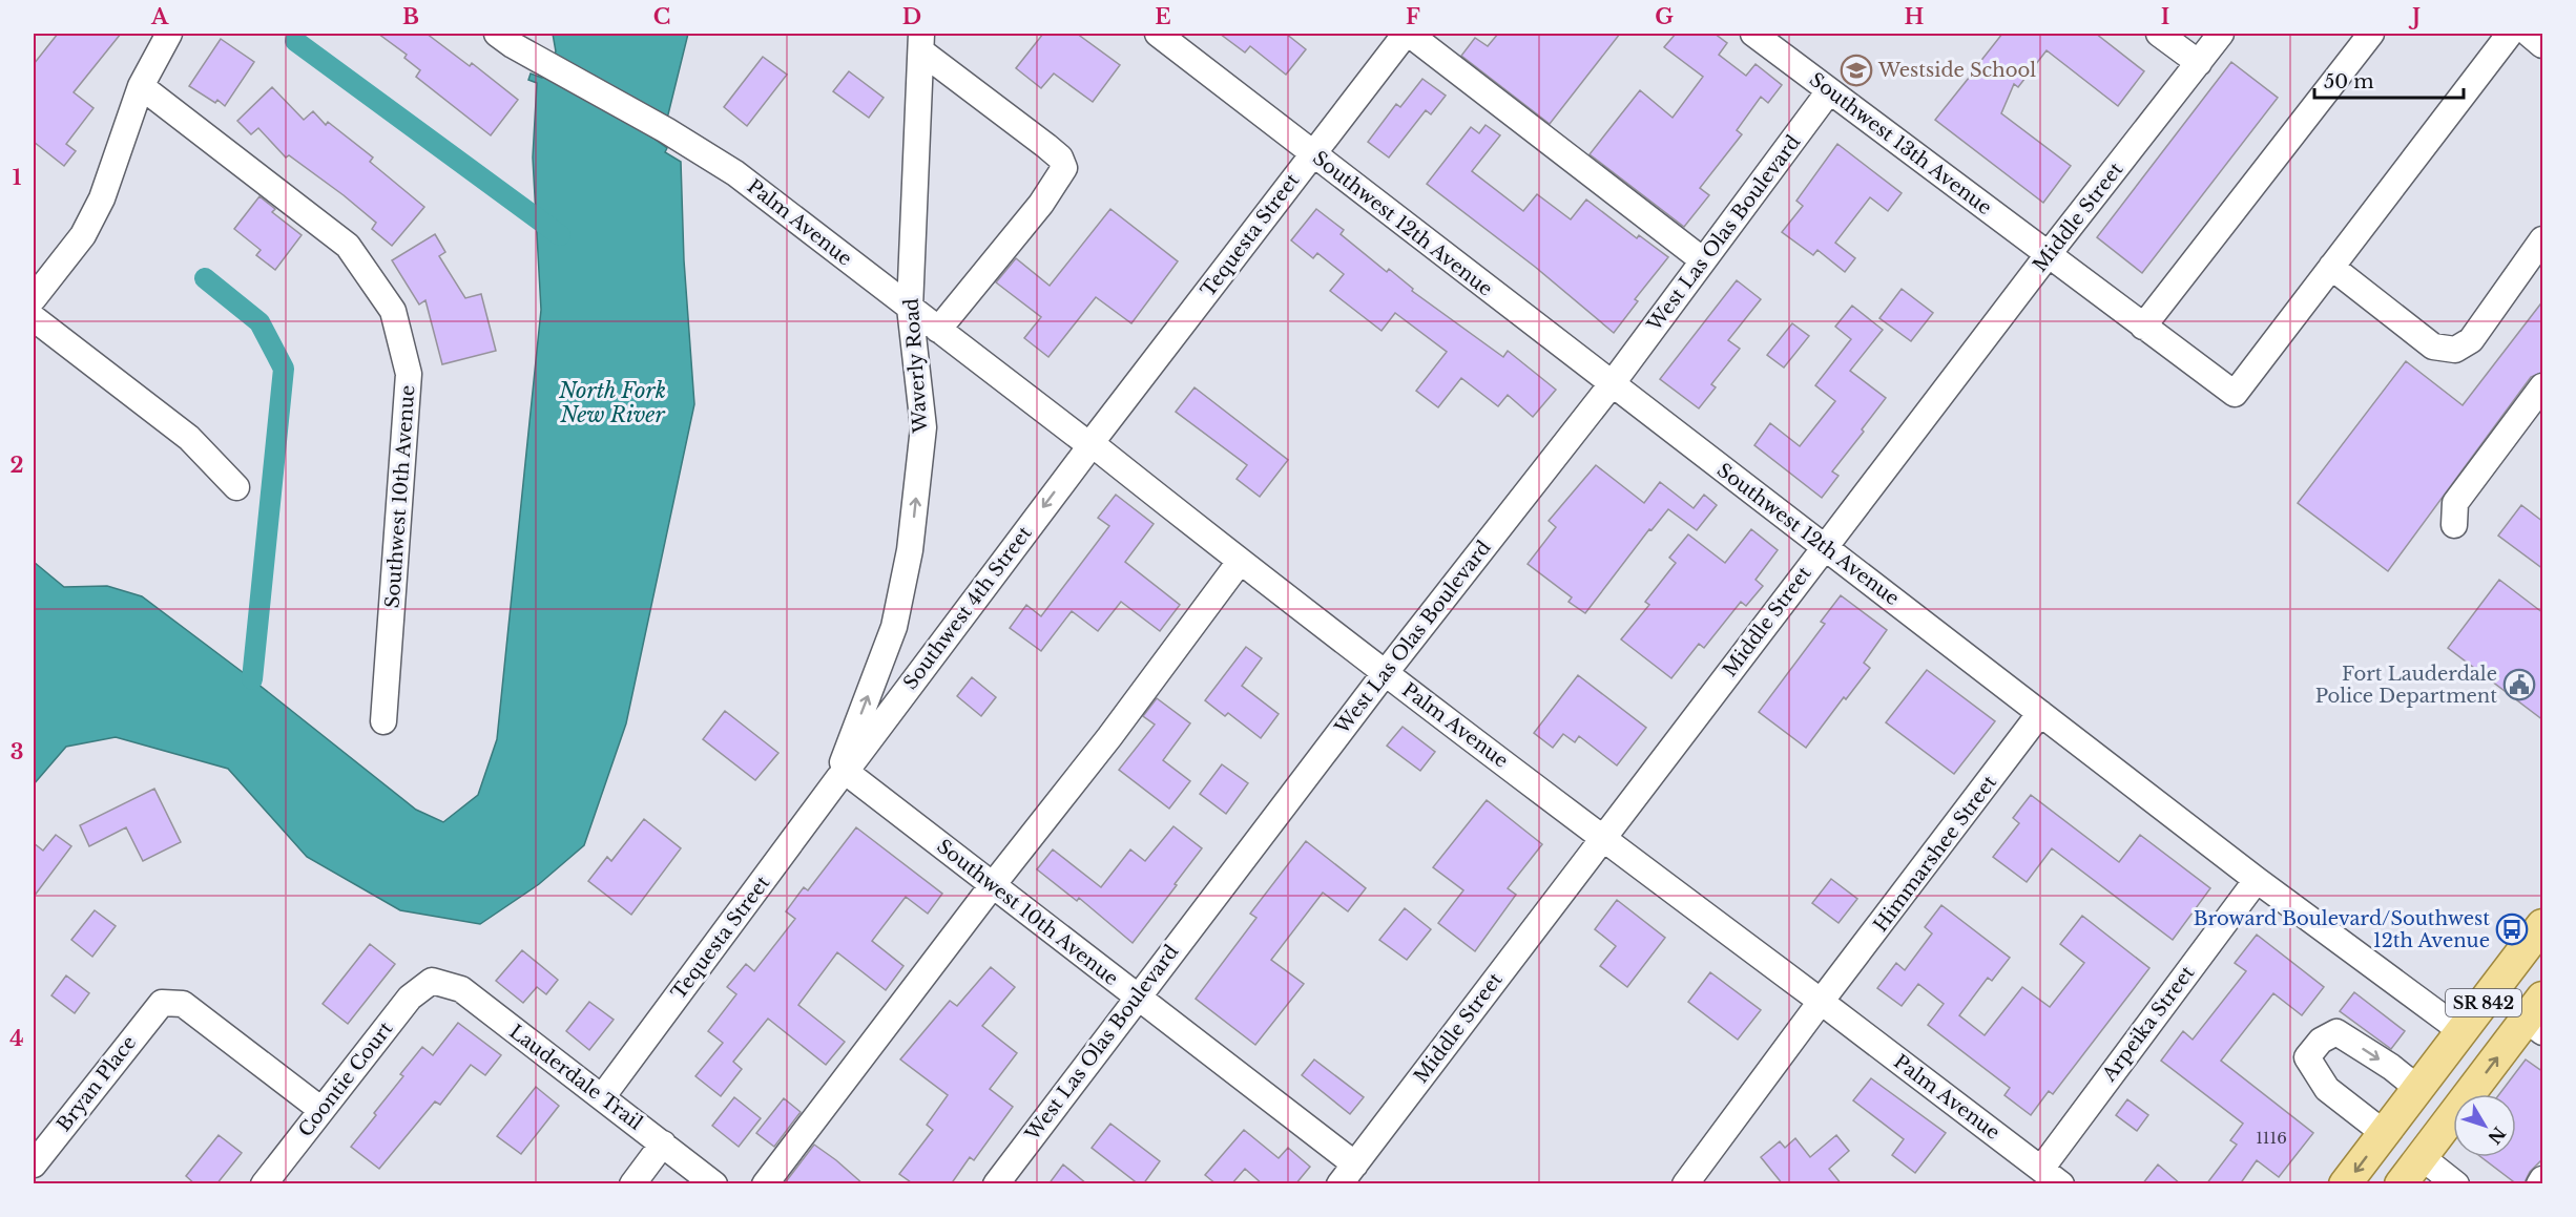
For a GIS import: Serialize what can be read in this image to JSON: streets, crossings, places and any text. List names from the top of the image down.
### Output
{
  "streets": {
    "main road": ["SR 842"],
    "street": [
      "Southwest 13th Avenue",
      "Middle Street",
      "Palm Avenue",
      "Southwest 12th Avenue",
      "West Las Olas Boulevard",
      "Tequesta Street",
      "Waverly Road",
      "Southwest 10th Avenue",
      "Southwest 4th Street",
      "Himmarshee Street",
      "Arpeika Street",
      "Lauderdale Trail",
      "Coontie Court",
      "Bryan Place"
    ]
  },
  "crossings": [
    ["Southwest 13th Avenue", "Middle Street"],
    ["Southwest 13th Avenue", "West Las Olas Boulevard"],
    ["Middle Street", "Palm Avenue"],
    ["Middle Street", "Southwest 12th Avenue"],
    ["Middle Street", "Southwest 10th Avenue"],
    ["Palm Avenue", "West Las Olas Boulevard"],
    ["Palm Avenue", "Tequesta Street"],
    ["Palm Avenue", "Waverly Road"],
    ["Palm Avenue", "Southwest 4th Street"],
    ["Palm Avenue", "Himmarshee Street"],
    ["Palm Avenue", "Arpeika Street"],
    ["Southwest 12th Avenue", "West Las Olas Boulevard"],
    ["Southwest 12th Avenue", "Tequesta Street"],
    ["Southwest 12th Avenue", "Himmarshee Street"],
    ["Southwest 12th Avenue", "SR 842"],
    ["Southwest 12th Avenue", "Arpeika Street"],
    ["West Las Olas Boulevard", "Southwest 10th Avenue"],
    ["Tequesta Street", "Waverly Road"],
    ["Tequesta Street", "Southwest 10th Avenue"],
    ["Tequesta Street", "Southwest 4th Street"],
    ["Tequesta Street", "Lauderdale Trail"],
    ["Waverly Road", "Southwest 10th Avenue"],
    ["Waverly Road", "Southwest 4th Street"],
    ["Southwest 10th Avenue", "Southwest 4th Street"],
    ["Lauderdale Trail", "Coontie Court"],
    ["Coontie Court", "Bryan Place"]
  ],
  "one_way": ["Waverly Road"],
  "water": ["North Fork New River"],
  "places": {
    "school or university": ["Westside School"],
    "public building": ["Fort Lauderdale Police Department"],
    "bus stop": ["Broward Boulevard/Southwest 12th Avenue"]
  },
  "house_numbers": ["1116"],
  "scale_bar": "50 m",
  "north": "bottom right",
  "grid": {
    "columns": [
      "A",
      "B",
      "C",
      "D",
      "E",
      "F",
      "G",
      "H",
      "I",
      "J"
    ],
    "rows": [
      "1",
      "2",
      "3",
      "4"
    ]
  }
}
